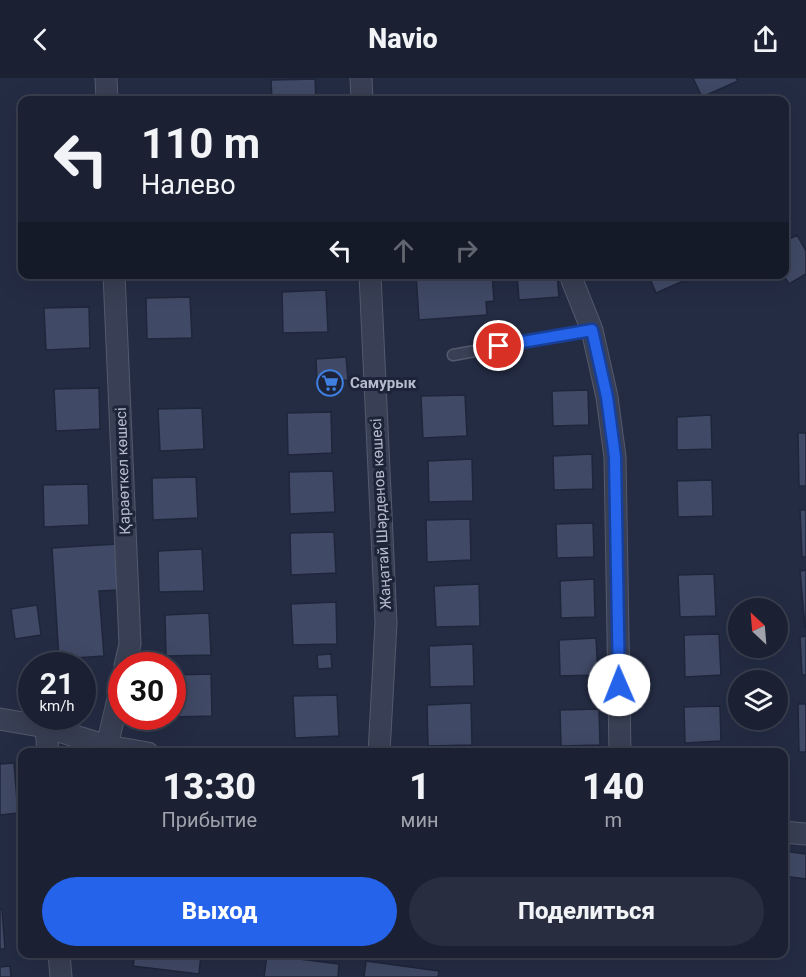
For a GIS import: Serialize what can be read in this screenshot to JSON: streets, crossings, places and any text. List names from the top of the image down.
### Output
{
  "streets": {
    "street": ["Қараөткел көшесі", "Жаңатай Шәрденов көшесі"]
  },
  "places": {
    "supermarket": ["Самурык"]
  },
  "north": "top left",
  "page": {
    "header": "Navio",
    "turn": ["110 m", "Налево"],
    "speed": "21 km/h",
    "limit": "30",
    "eta": [
      "13:30",
      "Прибытие",
      "1",
      "мин",
      "140",
      "m"
    ],
    "buttons": ["Выход", "Поделиться"]
  }
}
